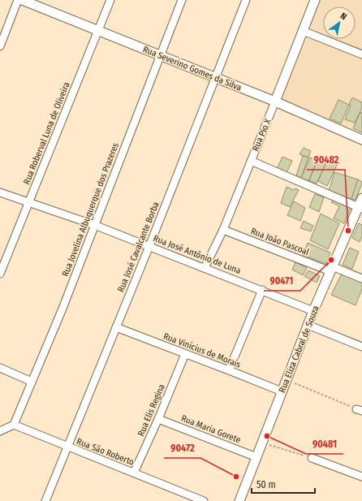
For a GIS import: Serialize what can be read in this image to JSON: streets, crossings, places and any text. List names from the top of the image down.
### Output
{
  "streets": {
    "street": [
      "Rua Severino Gomes da Silva",
      "Rua Roberval Luna de Oliveira",
      "Rua Pio X",
      "Rua Jovelina Albuquerque dos Prazeres",
      "Rua João Pascoal",
      "Rua José Cavalcante Borba",
      "Rua José Antônio de Luna",
      "Rua Eliza Cabral de Souza",
      "Rua Vinícius de Morais",
      "Rua Elis Regina",
      "Rua Maria Gorete",
      "Rua São Roberto"
    ]
  },
  "crossings": [
    ["Rua Severino Gomes da Silva", "Rua Roberval Luna de Oliveira"],
    ["Rua Severino Gomes da Silva", "Rua Pio X"],
    ["Rua Severino Gomes da Silva", "Rua Jovelina Albuquerque dos Prazeres"],
    ["Rua Severino Gomes da Silva", "Rua José Cavalcante Borba"],
    ["Rua Roberval Luna de Oliveira", "Rua José Antônio de Luna"],
    ["Rua Pio X", "Rua João Pascoal"],
    ["Rua Pio X", "Rua José Antônio de Luna"],
    ["Rua Jovelina Albuquerque dos Prazeres", "Rua José Antônio de Luna"],
    ["Rua Jovelina Albuquerque dos Prazeres", "Rua São Roberto"],
    ["Rua João Pascoal", "Rua Eliza Cabral de Souza"],
    ["Rua José Cavalcante Borba", "Rua José Antônio de Luna"],
    ["Rua José Cavalcante Borba", "Rua Vinícius de Morais"],
    ["Rua José Cavalcante Borba", "Rua São Roberto"],
    ["Rua José Antônio de Luna", "Rua Eliza Cabral de Souza"],
    ["Rua Eliza Cabral de Souza", "Rua Vinícius de Morais"],
    ["Rua Eliza Cabral de Souza", "Rua Maria Gorete"],
    ["Rua Vinícius de Morais", "Rua Elis Regina"],
    ["Rua Elis Regina", "Rua Maria Gorete"],
    ["Rua Elis Regina", "Rua São Roberto"]
  ],
  "places": [
    "90482",
    "90471",
    "90481",
    "90472"
  ],
  "scale_bar": "50 m",
  "north": "top right"
}
